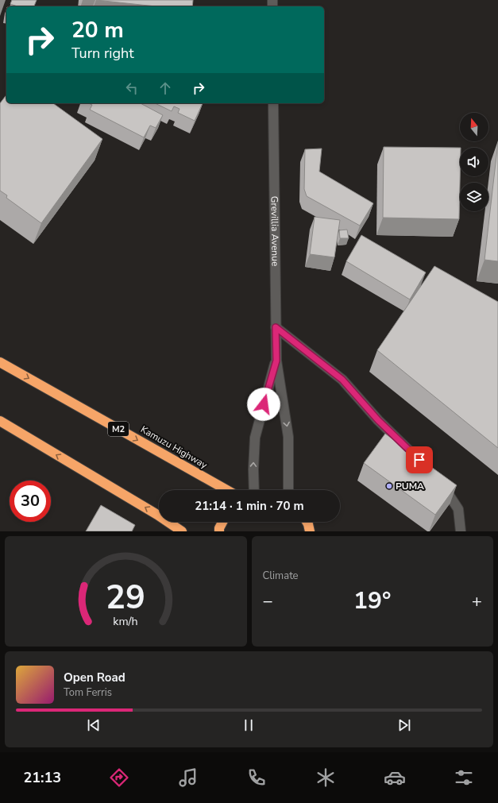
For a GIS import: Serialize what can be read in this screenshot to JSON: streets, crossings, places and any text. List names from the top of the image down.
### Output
{
  "streets": {
    "highway": ["M2", "Kamuzu Highway"],
    "street": ["Grevillia Avenue"]
  },
  "places": ["PUMA"],
  "north": "top",
  "page": {
    "turn": ["20 m", "Turn right"],
    "limit": "30",
    "trip": "21:14 · 1 min · 70 m",
    "tile": "Climate",
    "heat": ["−", "19°", "+"],
    "song": ["Open Road", "Tom Ferris"],
    "tabs": "21:13",
    "gauge": ["29", "km/h"]
  }
}
